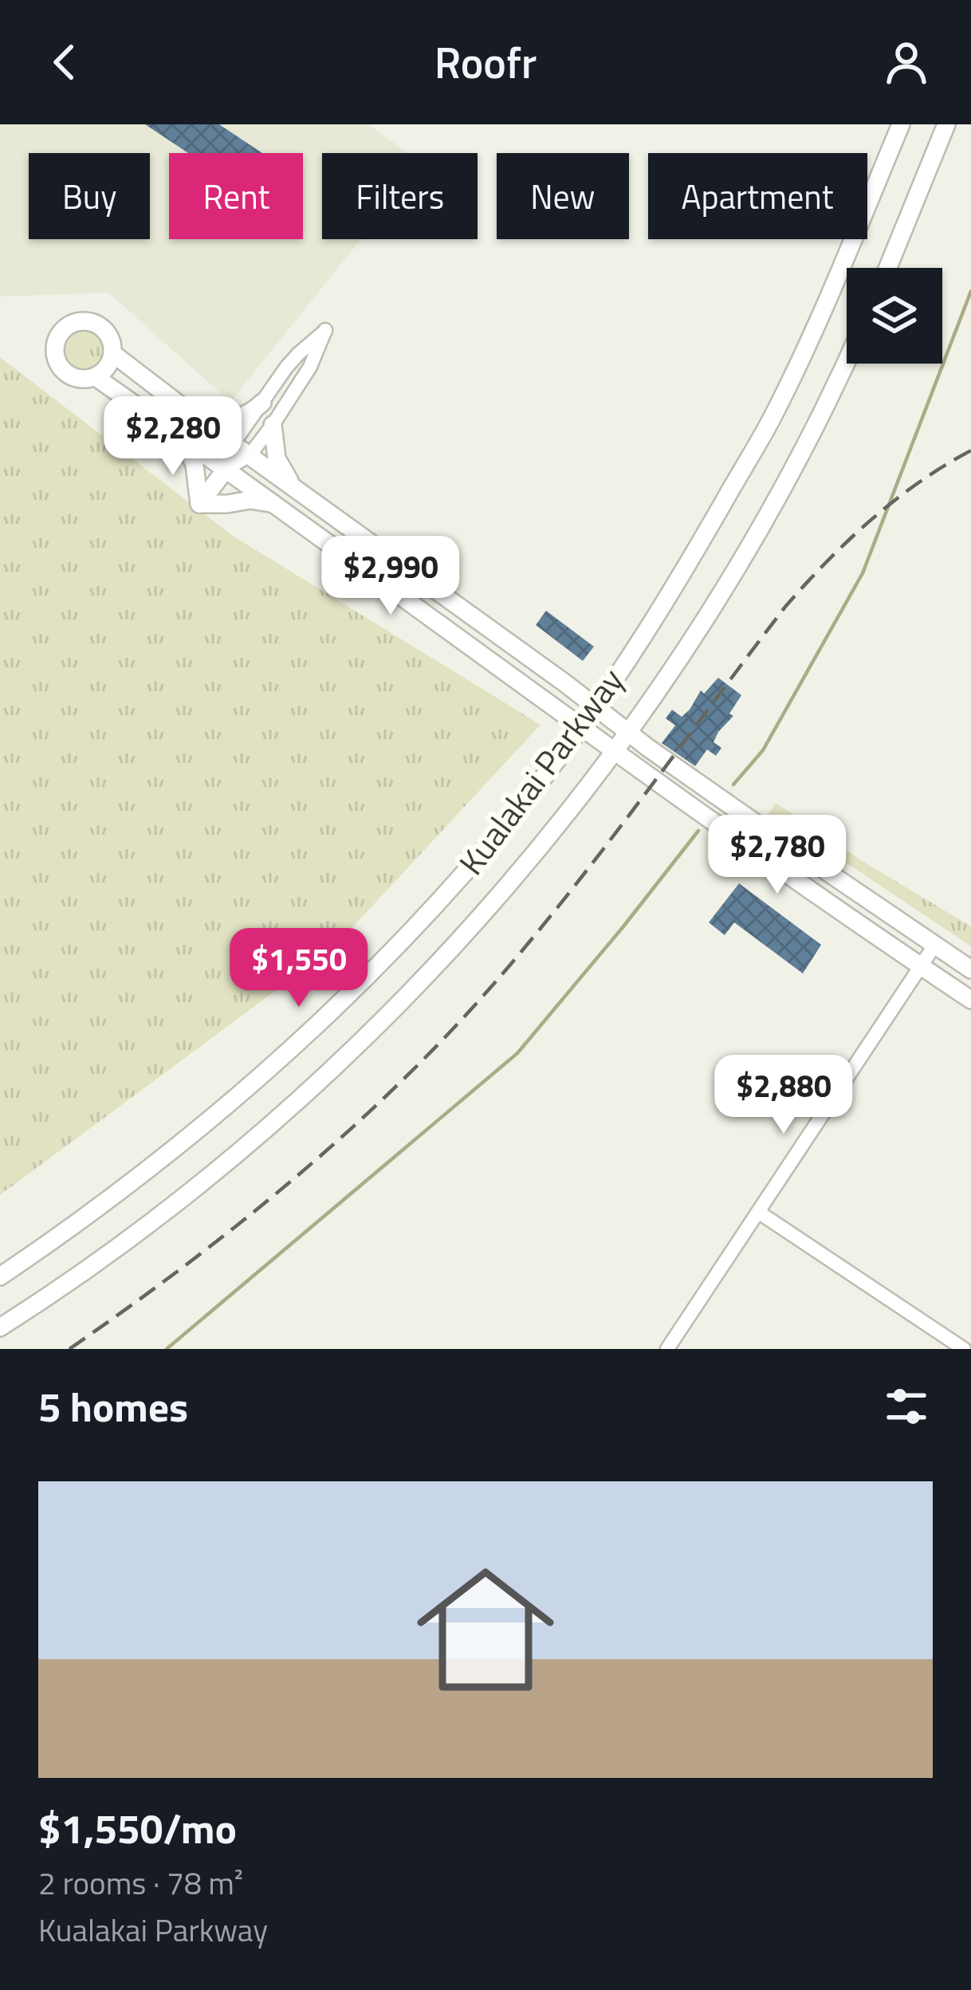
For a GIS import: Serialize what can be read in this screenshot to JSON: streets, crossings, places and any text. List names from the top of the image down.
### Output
{
  "streets": {
    "main road": ["Kualakai Parkway"]
  },
  "page": {
    "header": "Roofr",
    "chip": [
      "Buy",
      "Rent",
      "Filters",
      "New",
      "Apartment"
    ],
    "price": [
      "$2,280",
      "$2,990",
      "$2,780",
      "$1,550",
      "$2,880"
    ],
    "heading": "5 homes",
    "list": [
      {
        "name": "$1,550/mo",
        "note": "2 rooms · 78 m² · Kualakai Parkway"
      }
    ]
  }
}
